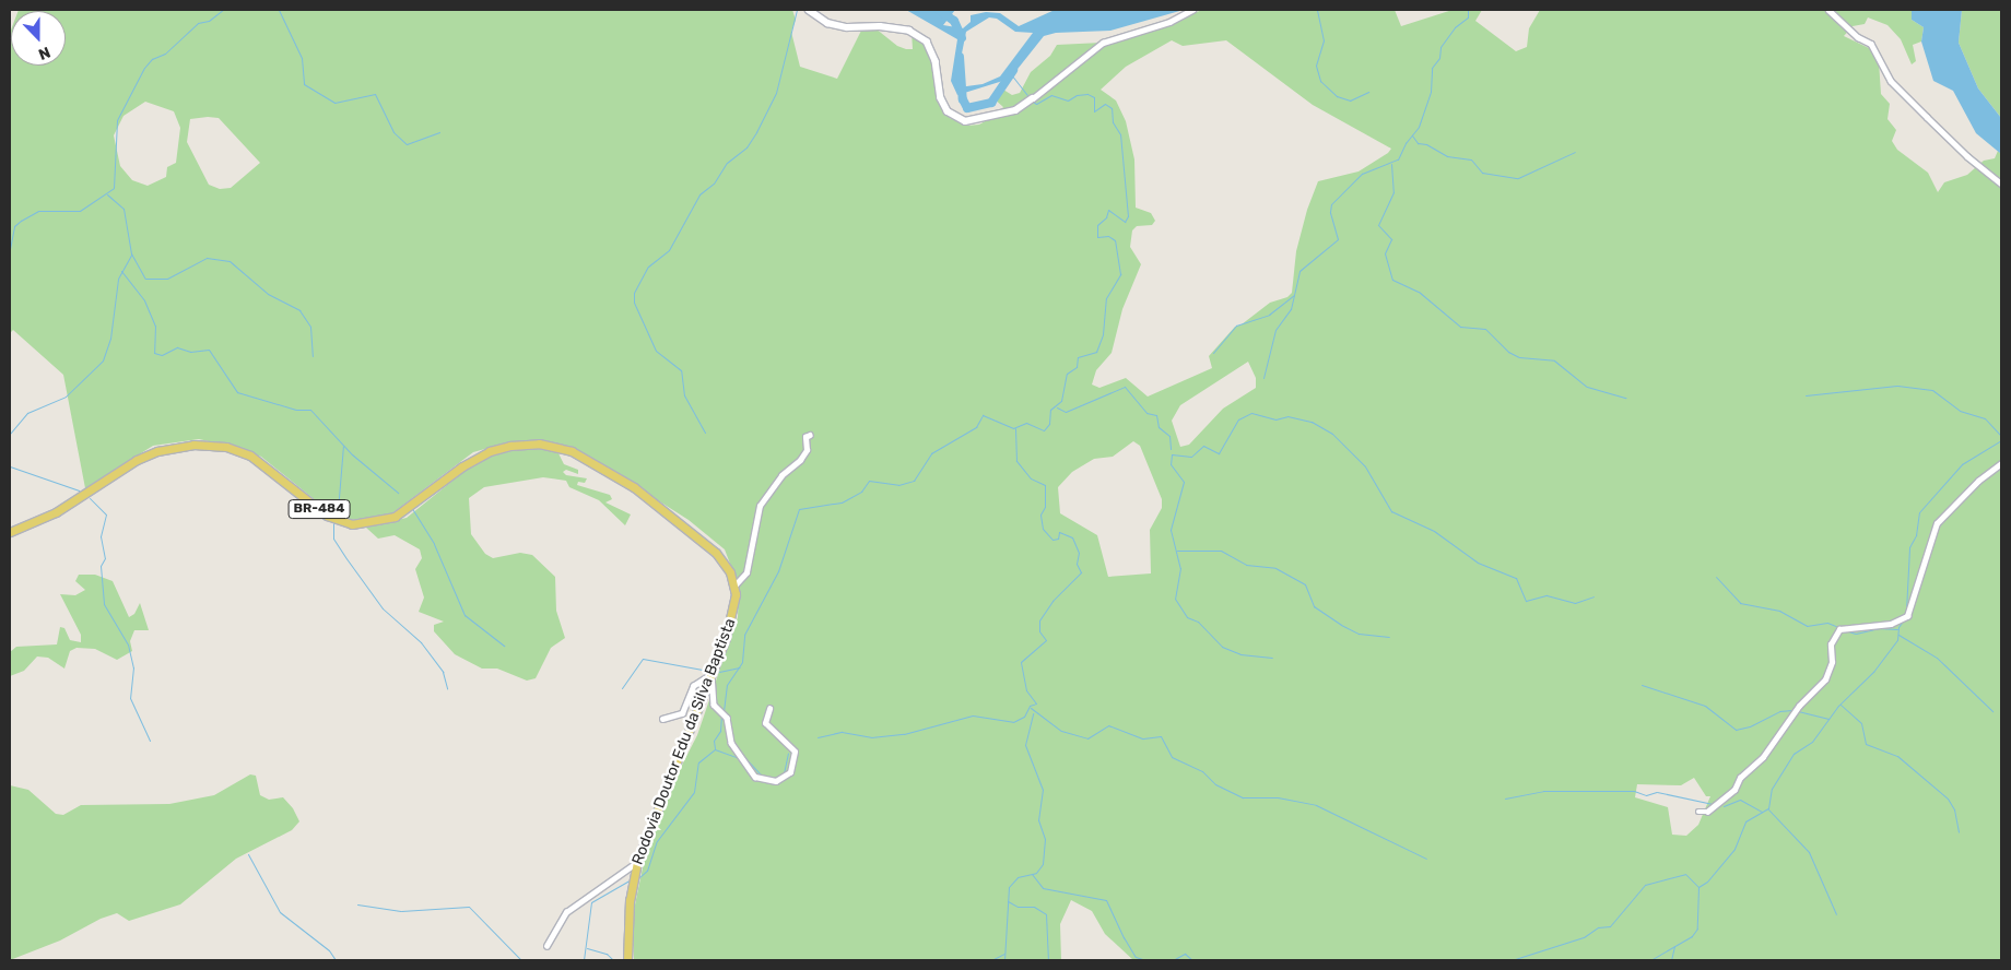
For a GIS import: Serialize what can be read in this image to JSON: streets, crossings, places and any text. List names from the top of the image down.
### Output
{
  "streets": {
    "main road": ["BR-484", "Rodovia Doutor Edu da Silva Baptista"]
  },
  "north": "bottom"
}
